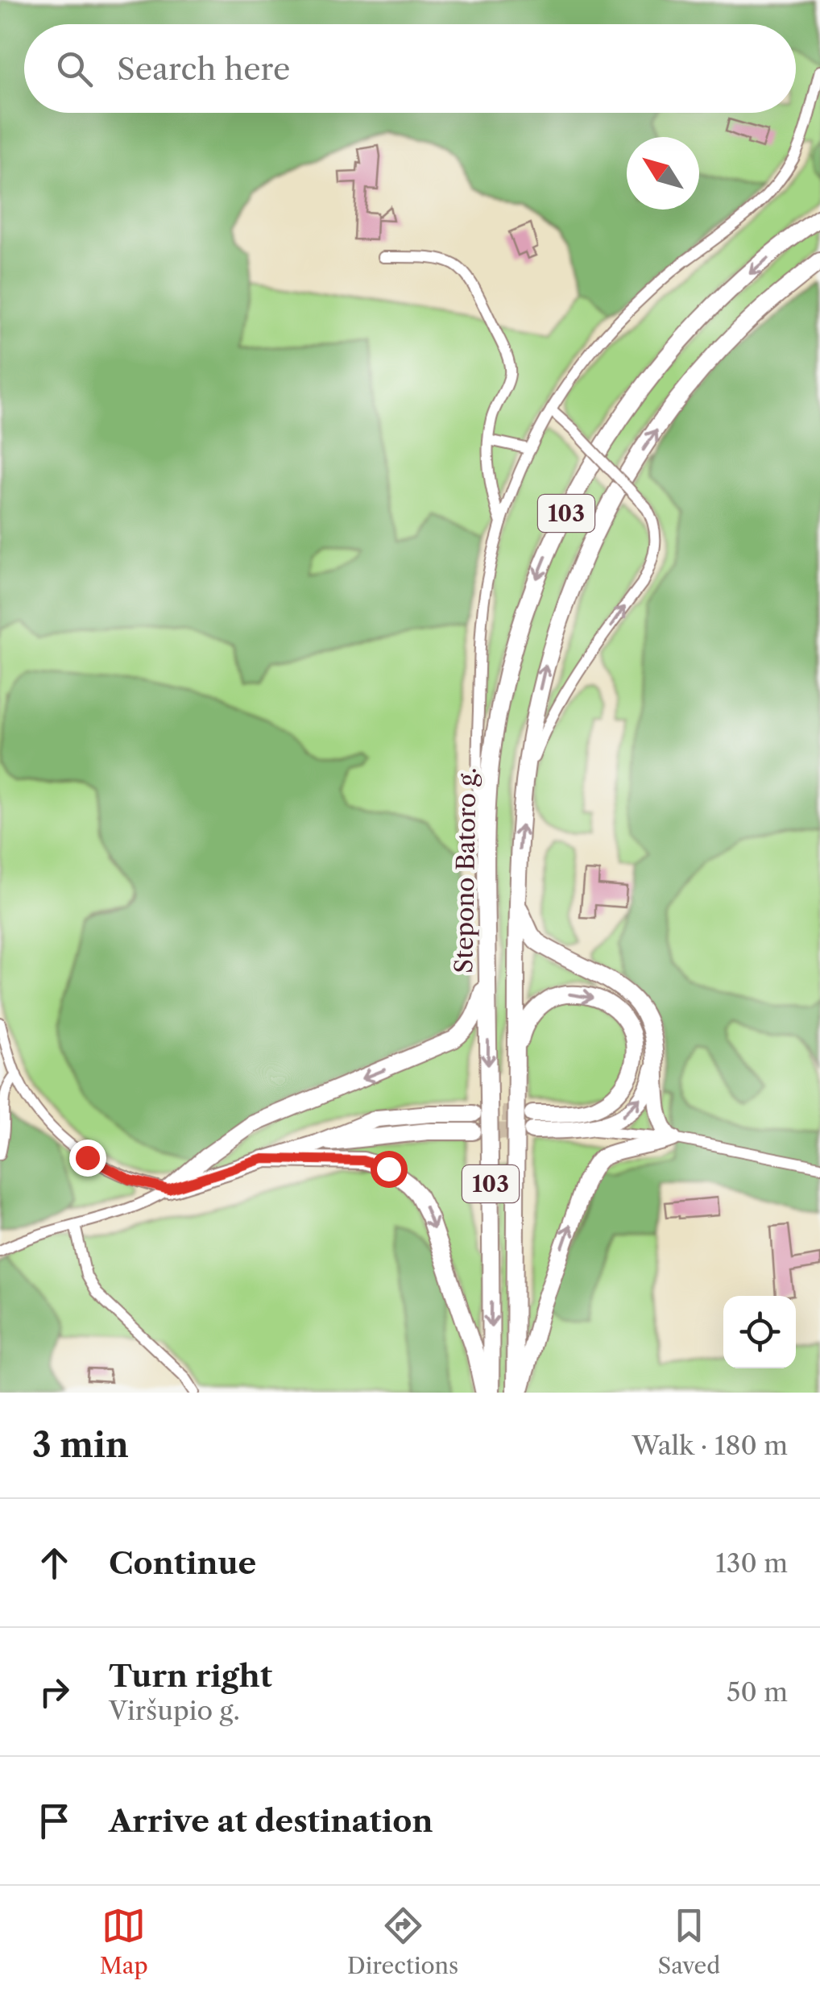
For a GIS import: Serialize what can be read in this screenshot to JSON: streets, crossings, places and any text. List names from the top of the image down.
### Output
{
  "streets": {
    "main road": ["103", "Stepono Batoro g."]
  },
  "north": "top left",
  "page": {
    "search": "Search here",
    "heading": ["3 min", "Walk · 180 m"],
    "list": [
      ["Continue", "130 m"],
      ["Turn right", "Viršupio g.", "50 m"],
      "Arrive at destination"
    ],
    "nav": ["Map", "Directions", "Saved"]
  }
}
